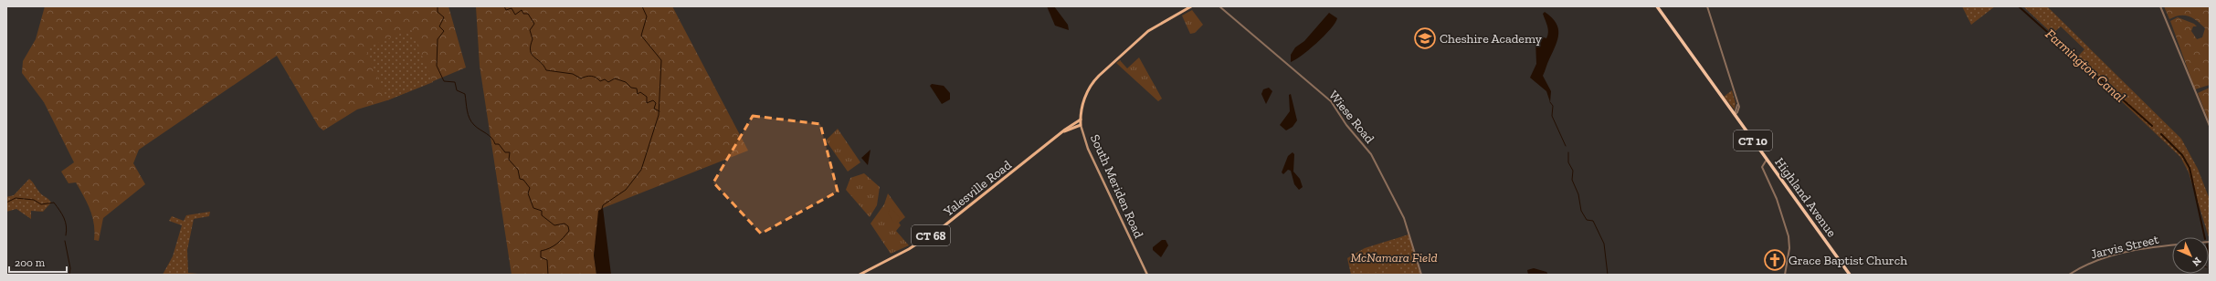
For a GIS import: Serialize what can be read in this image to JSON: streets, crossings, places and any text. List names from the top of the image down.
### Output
{
  "streets": {
    "highway": ["CT 10", "Highland Avenue"],
    "main road": ["South Meriden Road", "Yalesville Road", "CT 68"],
    "street": ["Wiese Road", "Jarvis Street"]
  },
  "crossings": [
    ["South Meriden Road", "Yalesville Road"]
  ],
  "water": ["Farmington Canal"],
  "parks": ["McNamara Field"],
  "places": {
    "school or university": ["Cheshire Academy"],
    "church": ["Grace Baptist Church"]
  },
  "scale_bar": "200 m",
  "north": "bottom right"
}
